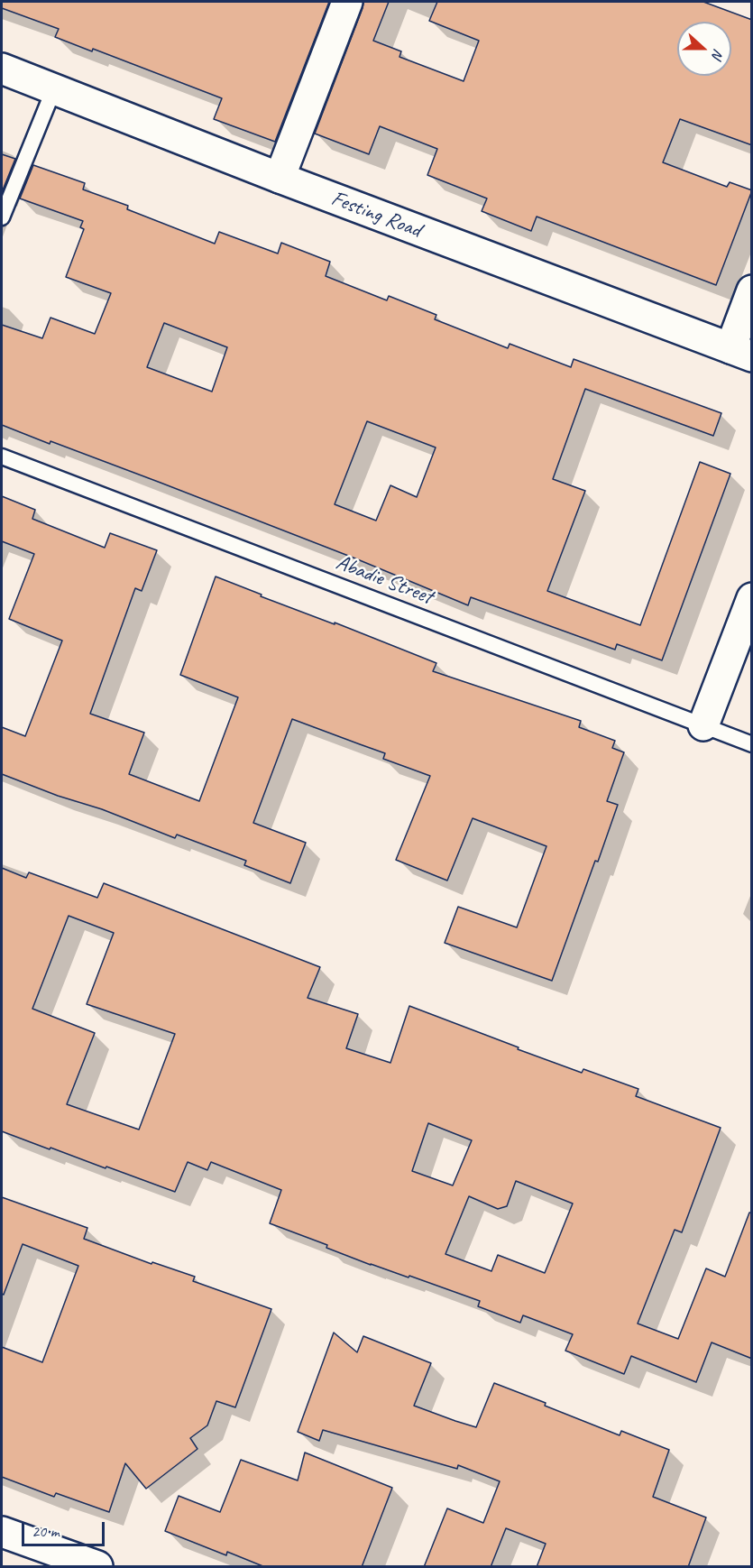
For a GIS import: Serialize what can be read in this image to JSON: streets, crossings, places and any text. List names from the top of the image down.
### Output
{
  "streets": {
    "street": ["Festing Road"],
    "lane": ["Abadie Street"]
  },
  "scale_bar": "20 m",
  "north": "right"
}
